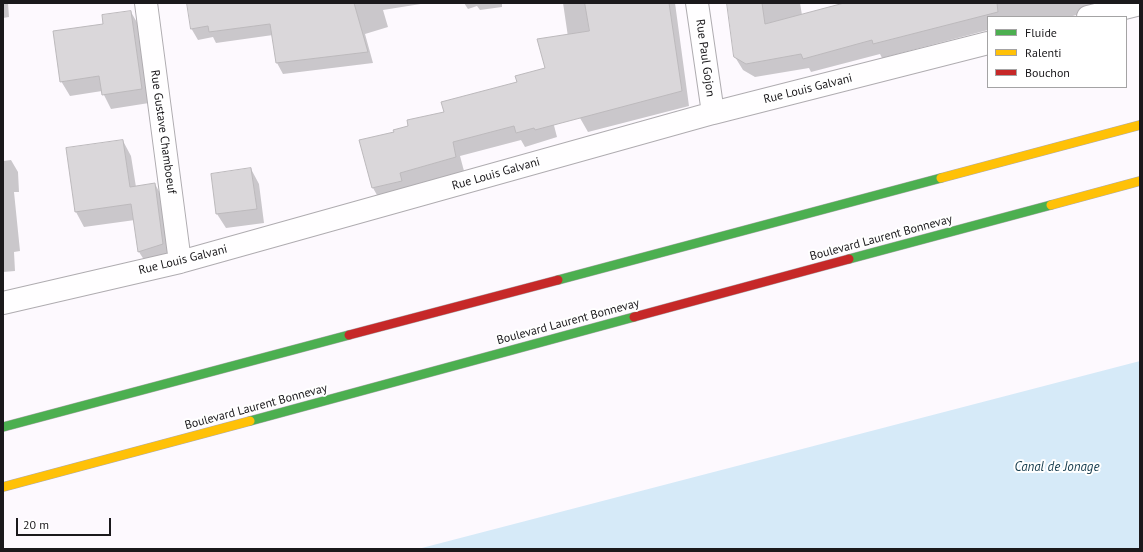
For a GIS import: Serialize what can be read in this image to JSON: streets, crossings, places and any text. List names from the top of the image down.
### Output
{
  "streets": {
    "highway": ["Boulevard Laurent Bonnevay"],
    "street": ["Rue Paul Gojon", "Rue Louis Galvani", "Rue Gustave Chamboeuf"]
  },
  "crossings": [
    ["Rue Paul Gojon", "Rue Louis Galvani"],
    ["Rue Louis Galvani", "Rue Gustave Chamboeuf"]
  ],
  "water": ["Canal de Jonage"],
  "legend": ["Fluide", "Ralenti", "Bouchon"],
  "scale_bar": "20 m"
}
